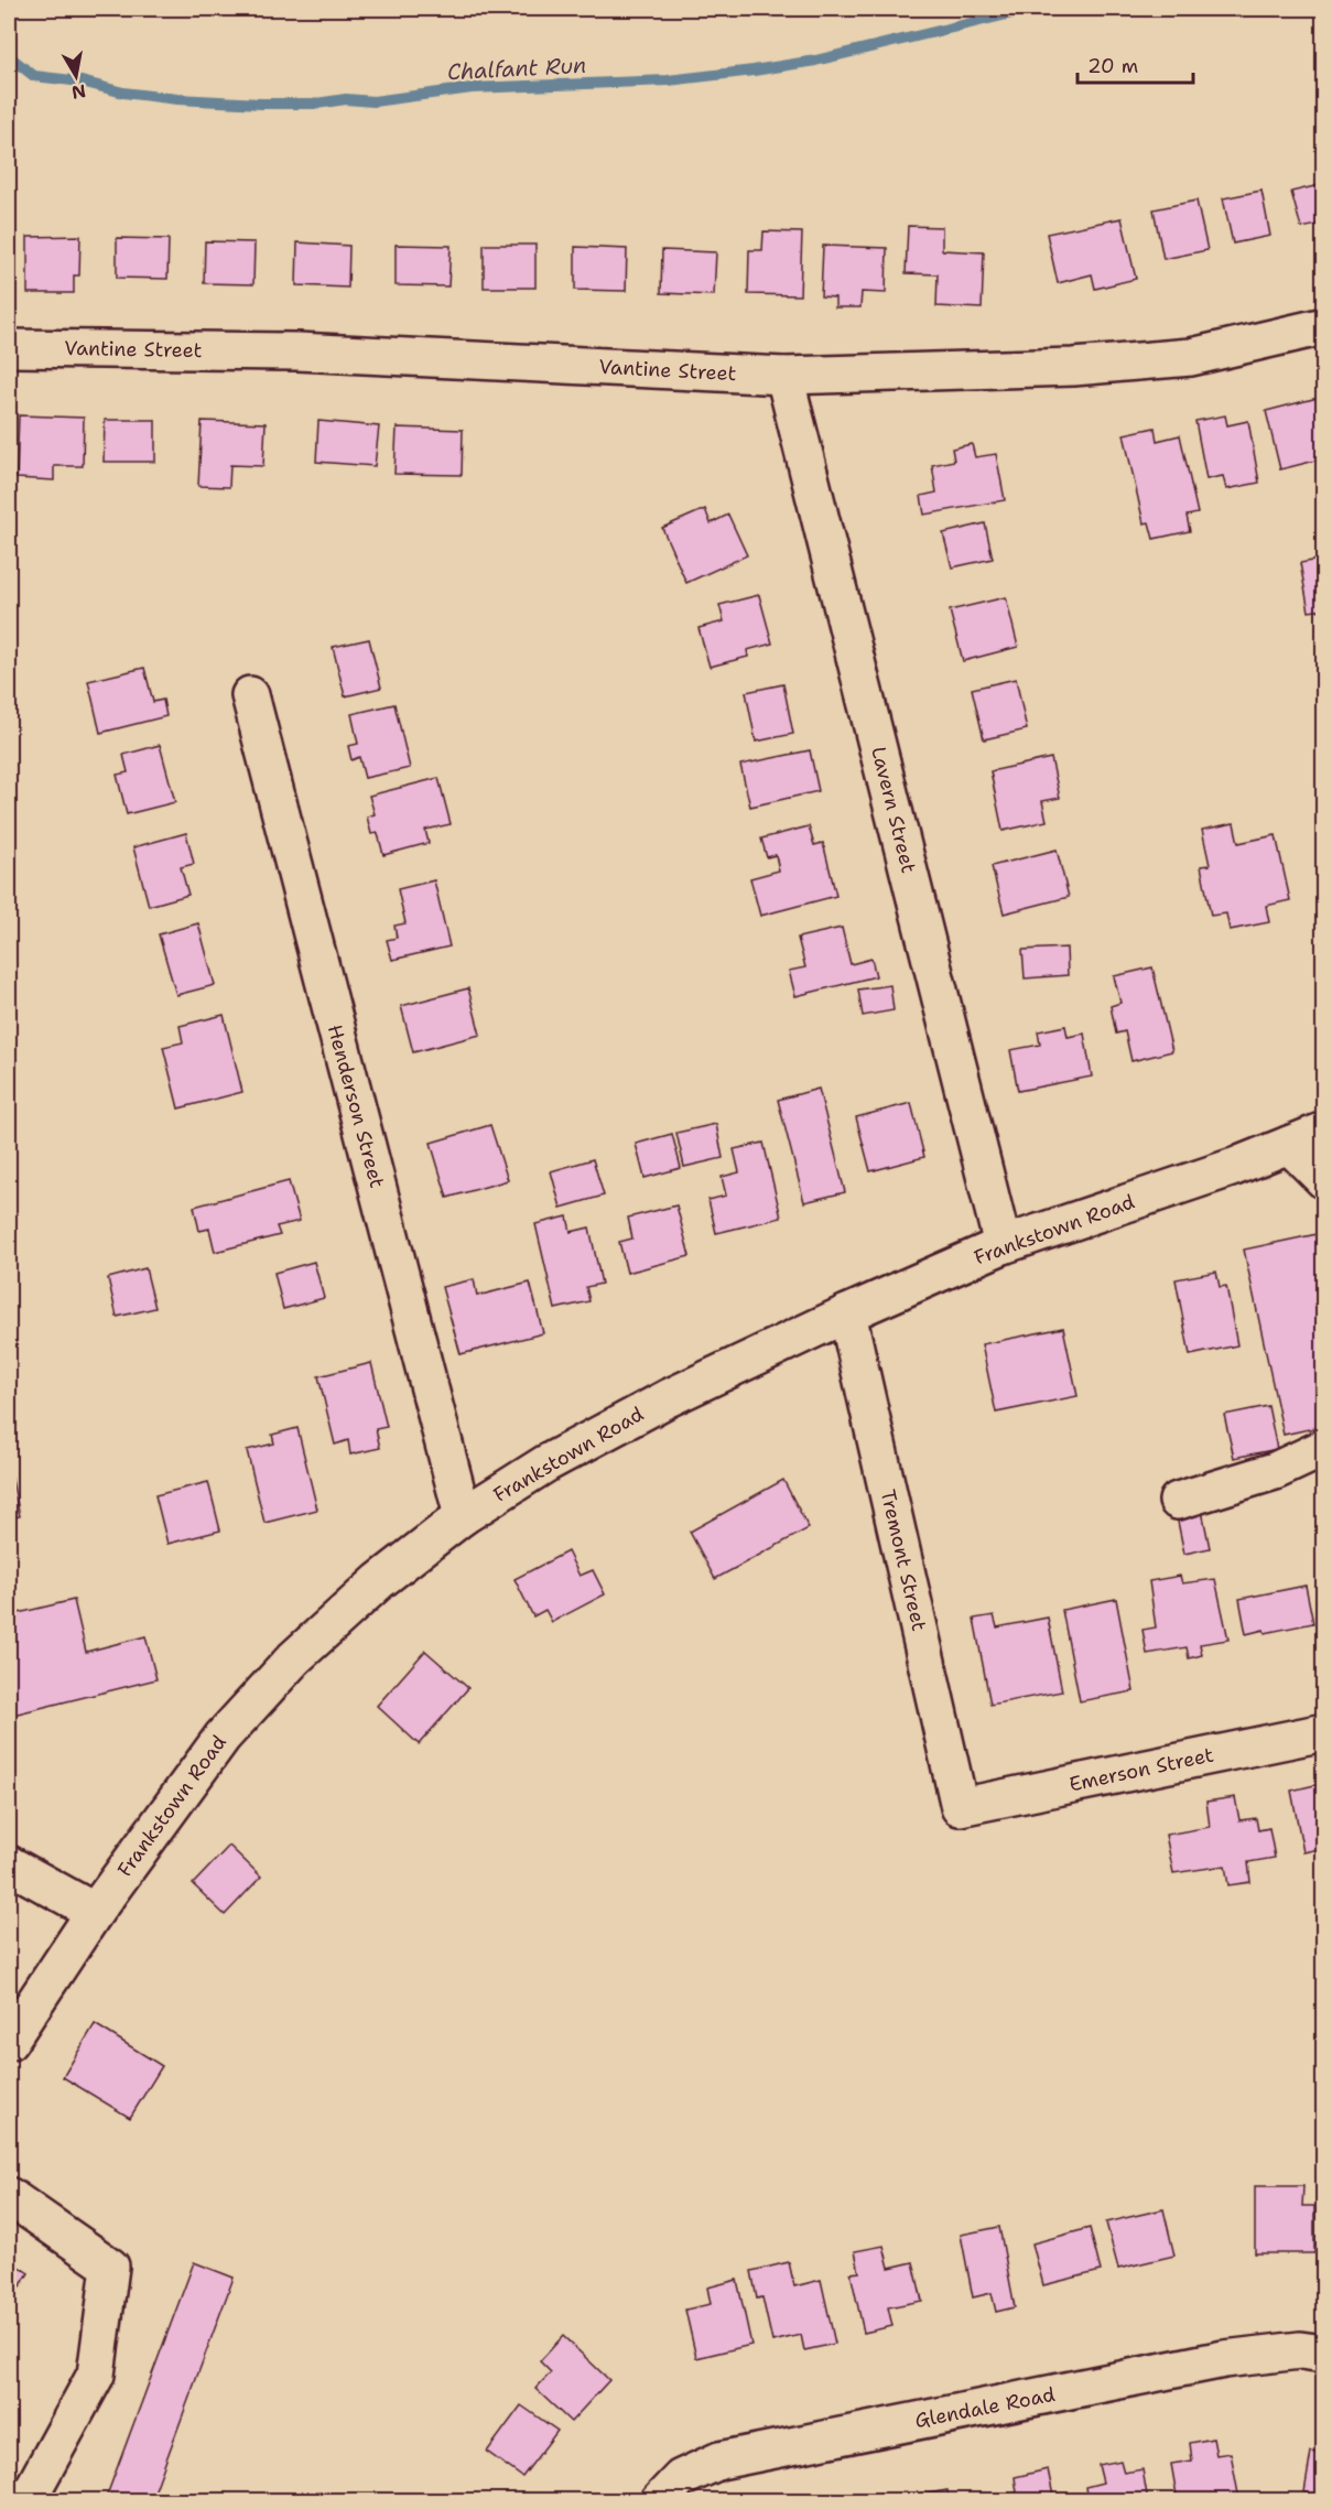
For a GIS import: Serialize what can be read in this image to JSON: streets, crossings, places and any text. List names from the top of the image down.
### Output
{
  "streets": {
    "street": [
      "Vantine Street",
      "Lavern Street",
      "Henderson Street",
      "Frankstown Road",
      "Tremont Street",
      "Emerson Street",
      "Glendale Road"
    ]
  },
  "crossings": [
    ["Vantine Street", "Lavern Street"],
    ["Lavern Street", "Frankstown Road"],
    ["Henderson Street", "Frankstown Road"],
    ["Frankstown Road", "Tremont Street"],
    ["Tremont Street", "Emerson Street"]
  ],
  "water": ["Chalfant Run"],
  "scale_bar": "20 m",
  "north": "bottom"
}
